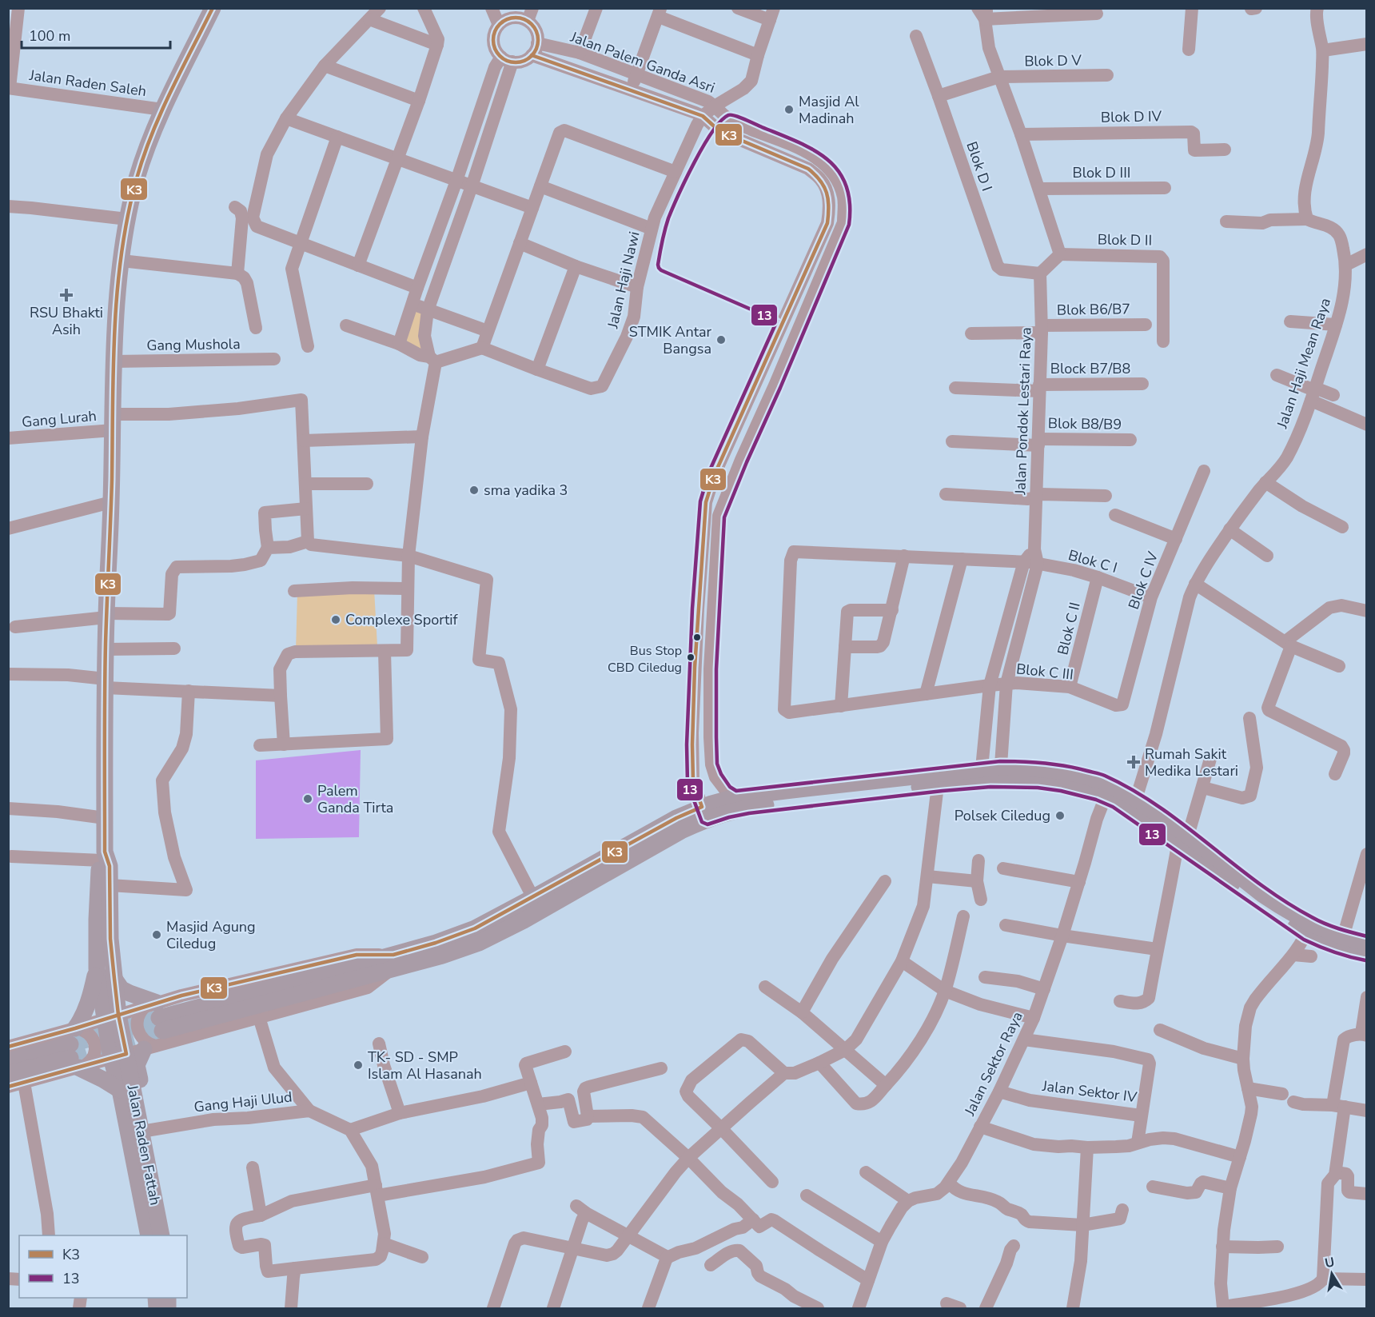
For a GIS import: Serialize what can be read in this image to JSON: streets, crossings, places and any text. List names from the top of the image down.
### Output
{
  "streets": {
    "main road": ["Jalan Raden Fattah"],
    "street": [
      "Blok D V",
      "Jalan Palem Ganda Asri",
      "Jalan Raden Saleh",
      "Blok D IV",
      "Blok D I",
      "Blok D III",
      "Blok D II",
      "Jalan Haji Nawi",
      "Blok B6/B7",
      "Gang Mushola",
      "Jalan Haji Mean Raya",
      "Block B7/B8",
      "Jalan Pondok Lestari Raya",
      "Gang Lurah",
      "Blok B8/B9",
      "Blok C I",
      "Blok C IV",
      "Blok C II",
      "Blok C III",
      "Jalan Sektor Raya",
      "Jalan Sektor IV",
      "Gang Haji Ulud"
    ]
  },
  "crossings": [
    ["Blok D V", "Blok D I"],
    ["Jalan Palem Ganda Asri", "Jalan Haji Nawi"],
    ["Blok D I", "Jalan Pondok Lestari Raya"],
    ["Blok B6/B7", "Jalan Pondok Lestari Raya"],
    ["Block B7/B8", "Jalan Pondok Lestari Raya"],
    ["Jalan Pondok Lestari Raya", "Blok B8/B9"],
    ["Jalan Pondok Lestari Raya", "Blok C I"],
    ["Jalan Pondok Lestari Raya", "Blok C III"],
    ["Blok C I", "Blok C IV"],
    ["Blok C I", "Blok C II"],
    ["Blok C I", "Blok C III"],
    ["Blok C IV", "Blok C III"],
    ["Blok C II", "Blok C III"],
    ["Jalan Sektor Raya", "Jalan Sektor IV"],
    ["Gang Haji Ulud", "Jalan Raden Fattah"]
  ],
  "places": {
    "other": [
      "Masjid Al Madinah",
      "STMIK Antar Bangsa",
      "sma yadika 3",
      "Complexe Sportif",
      "Bus Stop CBD Ciledug",
      "Palem Ganda Tirta",
      "Polsek Ciledug",
      "Masjid Agung Ciledug",
      "TK- SD - SMP Islam Al Hasanah"
    ],
    "health": ["RSU Bhakti Asih", "Rumah Sakit Medika Lestari"]
  },
  "lines": ["transit line K3", "transit line 13"],
  "legend": ["K3", "13"],
  "scale_bar": "100 m",
  "north": "top"
}
